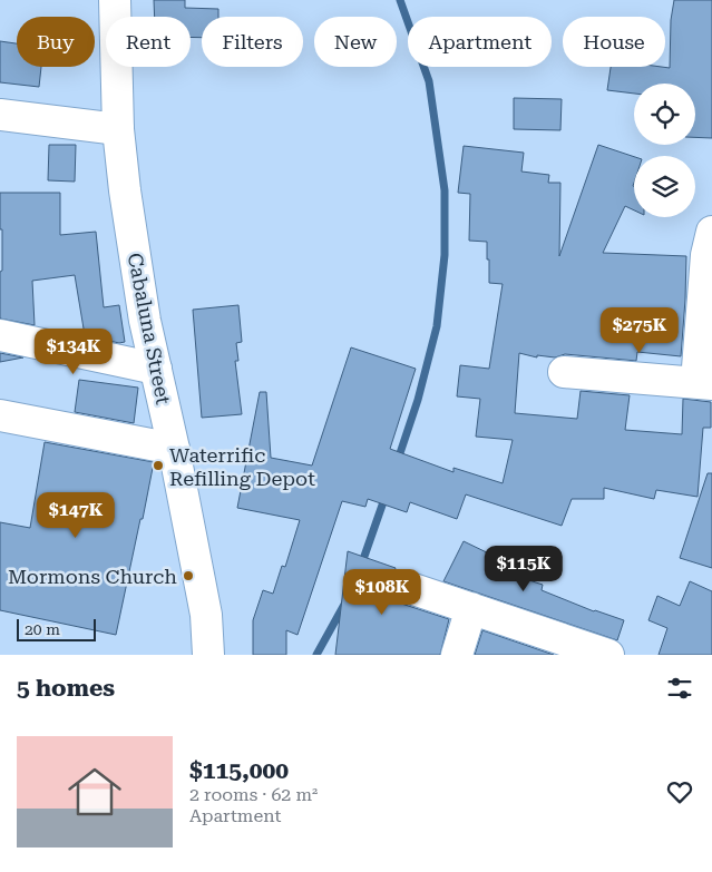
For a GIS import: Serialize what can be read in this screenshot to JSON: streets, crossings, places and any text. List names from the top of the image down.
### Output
{
  "streets": {
    "street": ["Cabaluna Street"]
  },
  "places": ["Waterrific Refilling Depot", "Mormons Church"],
  "scale_bar": "20 m",
  "page": {
    "chip": [
      "Buy",
      "Rent",
      "Filters",
      "New",
      "Apartment",
      "House"
    ],
    "price": [
      "$275K",
      "$134K",
      "$147K",
      "$115K",
      "$108K"
    ],
    "scale": "20 m",
    "heading": "5 homes",
    "list": [
      {
        "name": "$115,000",
        "note": "2 rooms · 62 m² · Apartment"
      }
    ]
  }
}
